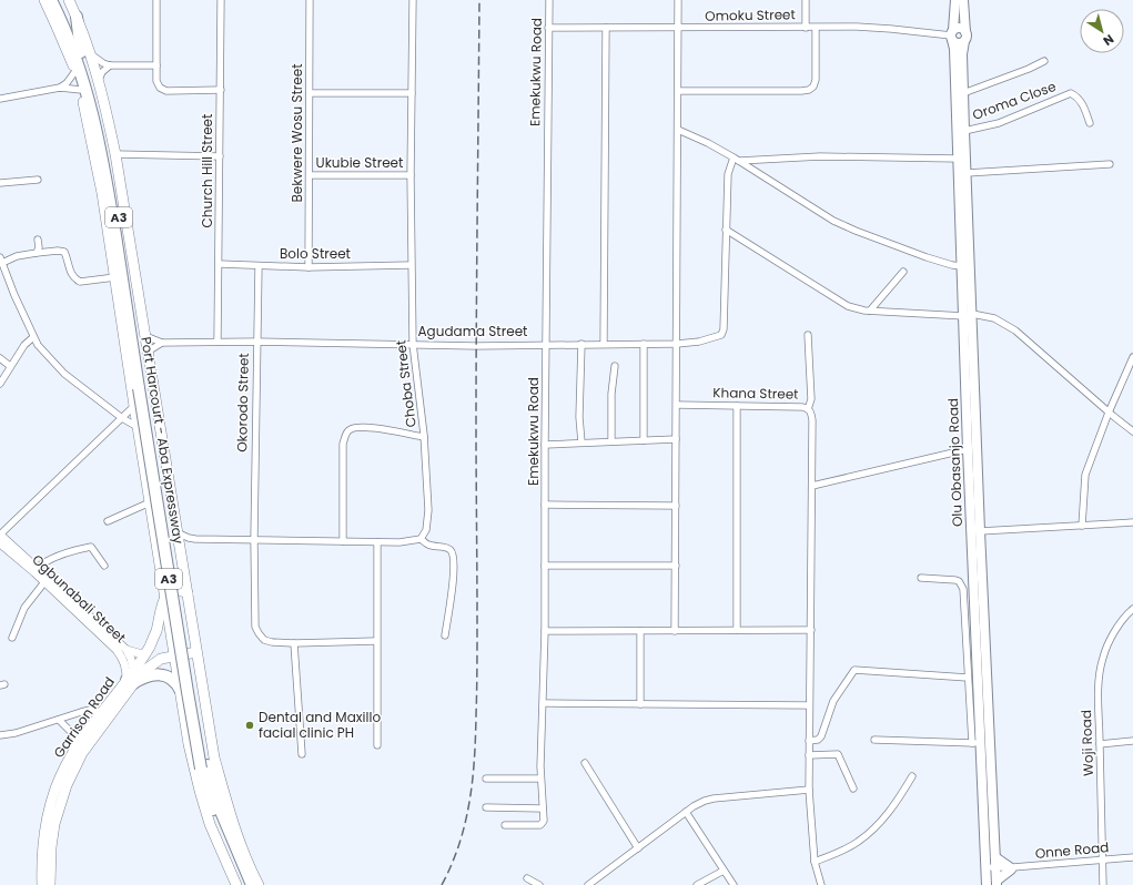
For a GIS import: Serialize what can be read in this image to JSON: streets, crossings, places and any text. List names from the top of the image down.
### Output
{
  "streets": {
    "highway": ["A3", "Port Harcourt - Aba Expressway"],
    "main road": ["Olu Obasanjo Road", "Garrison Road"],
    "street": [
      "Omoku Street",
      "Emekukwu Road",
      "Oroma Close",
      "Bekwere Wosu Street",
      "Ukubie Street",
      "Church Hill Street",
      "Bolo Street",
      "Agudama Street",
      "Choba Street",
      "Khana Street",
      "Okorodo Street",
      "Ogbunabali Street",
      "Woji Road",
      "Onne Road"
    ]
  },
  "crossings": [
    ["Omoku Street", "Emekukwu Road"],
    ["Omoku Street", "Olu Obasanjo Road"],
    ["Emekukwu Road", "Agudama Street"],
    ["Oroma Close", "Olu Obasanjo Road"],
    ["Bekwere Wosu Street", "Ukubie Street"],
    ["Bekwere Wosu Street", "Bolo Street"],
    ["Ukubie Street", "Choba Street"],
    ["Church Hill Street", "Bolo Street"],
    ["Church Hill Street", "Agudama Street"],
    ["Bolo Street", "Choba Street"],
    ["Bolo Street", "Okorodo Street"],
    ["Agudama Street", "Choba Street"],
    ["Agudama Street", "Okorodo Street"],
    ["Olu Obasanjo Road", "Onne Road"],
    ["Ogbunabali Street", "Garrison Road"],
    ["Woji Road", "Onne Road"]
  ],
  "places": ["Dental and Maxillo facial clinic PH"],
  "north": "bottom right"
}
